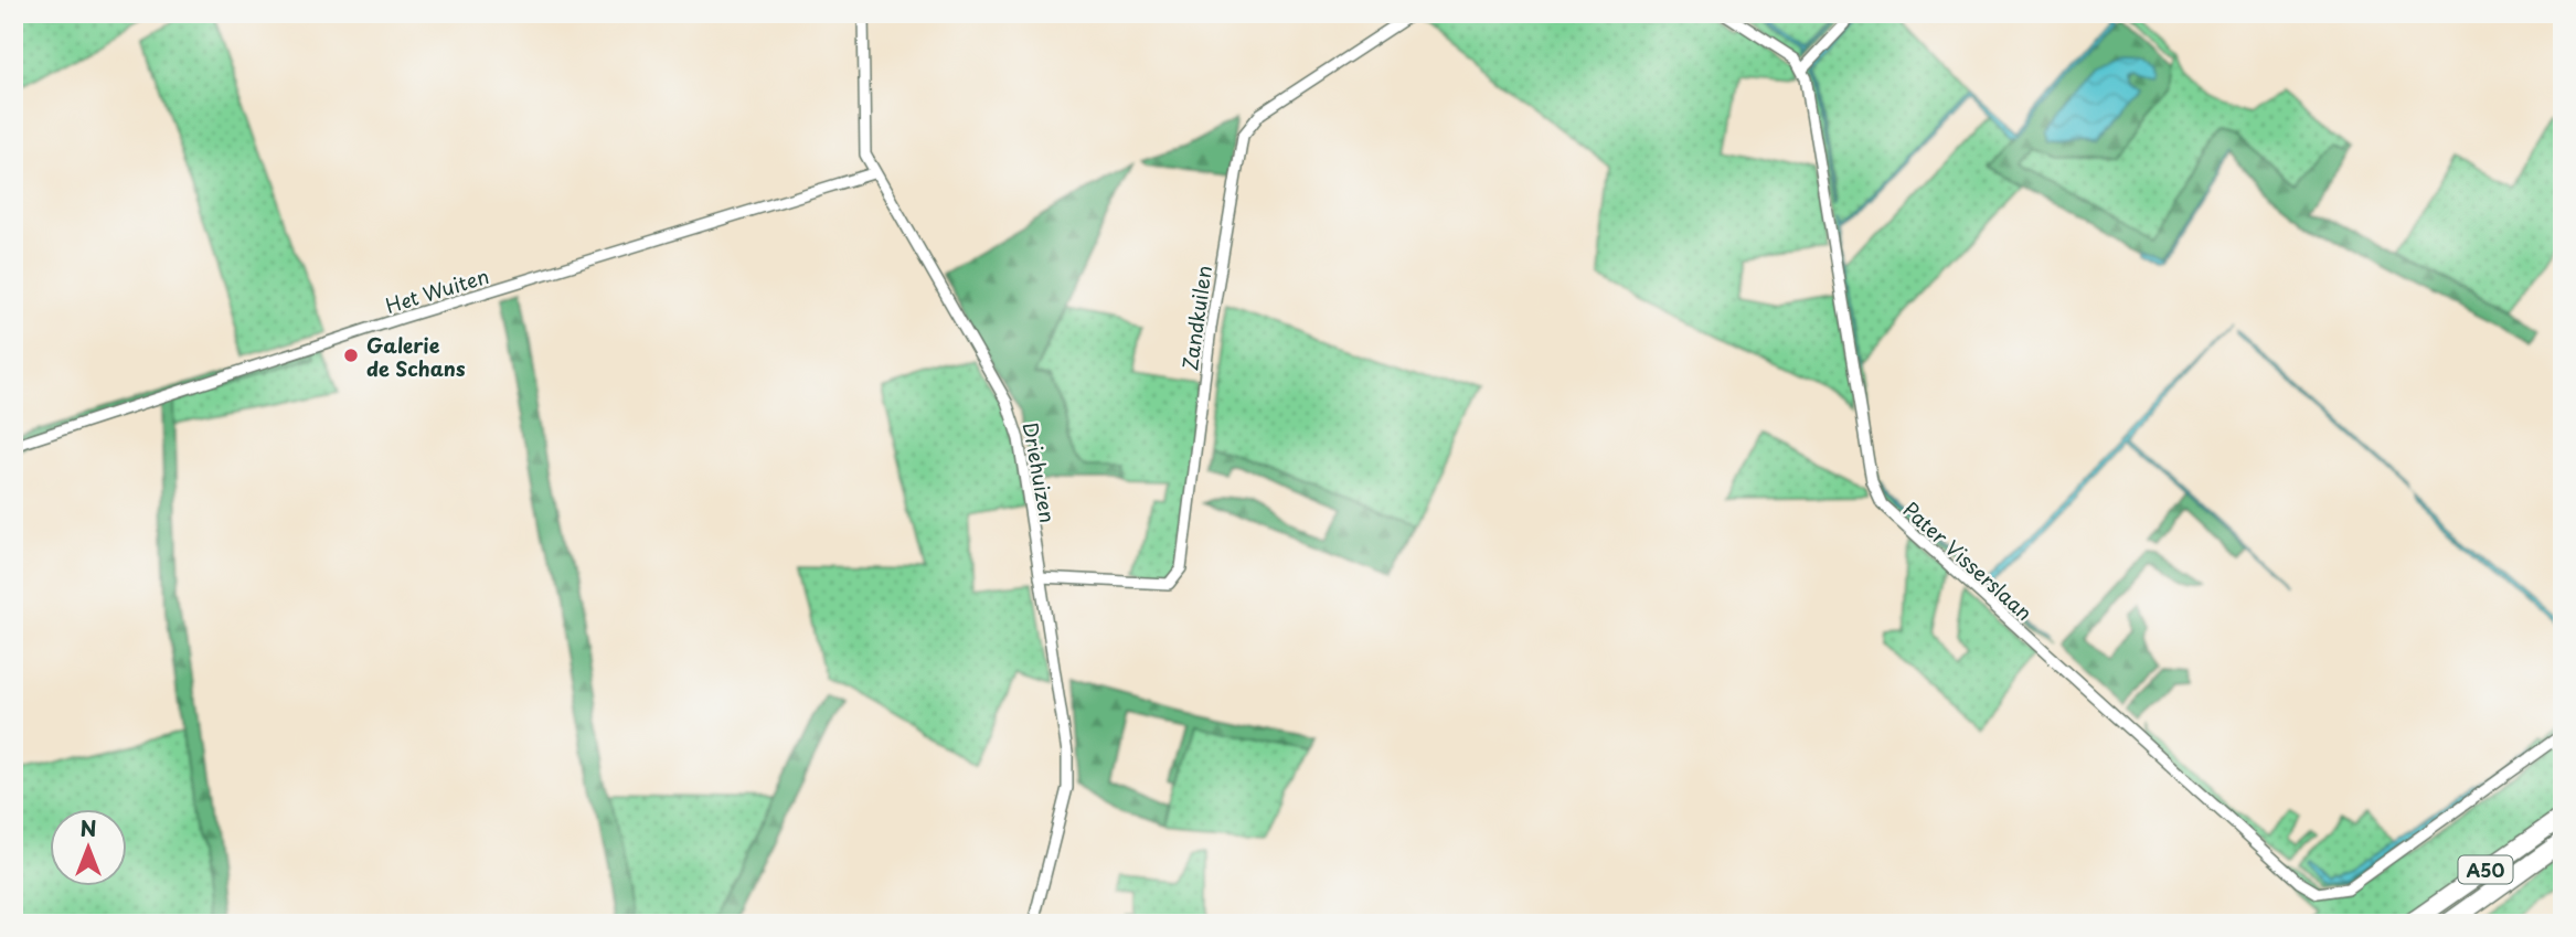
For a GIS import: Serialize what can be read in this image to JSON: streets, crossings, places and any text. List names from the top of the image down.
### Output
{
  "streets": {
    "highway": ["A50"],
    "street": [
      "Het Wuiten",
      "Zandkuilen",
      "Driehuizen",
      "Pater Visserslaan"
    ]
  },
  "crossings": [
    ["Het Wuiten", "Driehuizen"],
    ["Zandkuilen", "Driehuizen"]
  ],
  "places": ["Galerie de Schans"],
  "north": "top"
}
